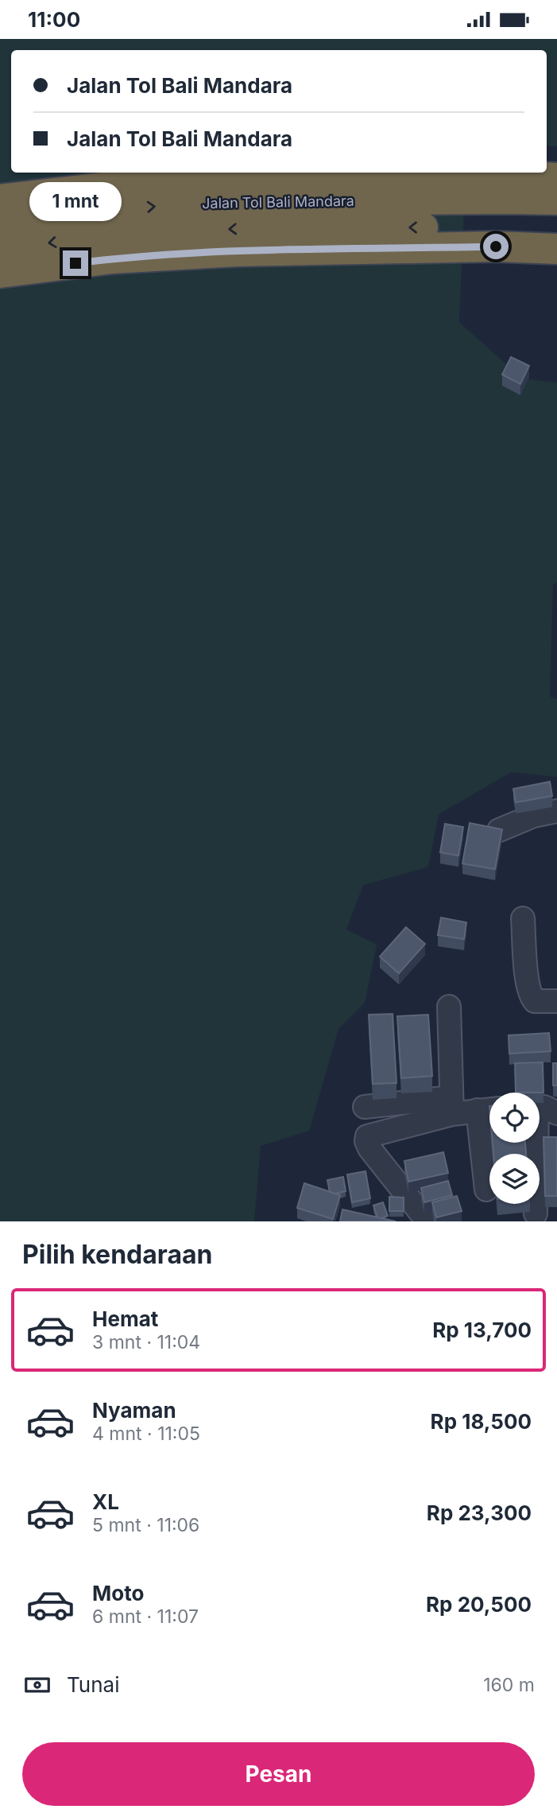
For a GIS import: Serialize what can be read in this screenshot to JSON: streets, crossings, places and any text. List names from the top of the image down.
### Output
{
  "streets": {
    "highway": ["Jalan Tol Bali Mandara"]
  },
  "page": {
    "status": "11:00",
    "banner": ["Jalan Tol Bali Mandara", "Jalan Tol Bali Mandara"],
    "bubble": "1 mnt",
    "heading": "Pilih kendaraan",
    "list": [
      {
        "name": "Hemat",
        "note": "3 mnt · 11:04",
        "value": "Rp 13,700"
      },
      {
        "name": "Nyaman",
        "note": "4 mnt · 11:05",
        "value": "Rp 18,500"
      },
      {
        "name": "XL",
        "note": "5 mnt · 11:06",
        "value": "Rp 23,300"
      },
      {
        "name": "Moto",
        "note": "6 mnt · 11:07",
        "value": "Rp 20,500"
      }
    ],
    "pay": ["Tunai", "160 m"],
    "buttons": "Pesan"
  }
}
